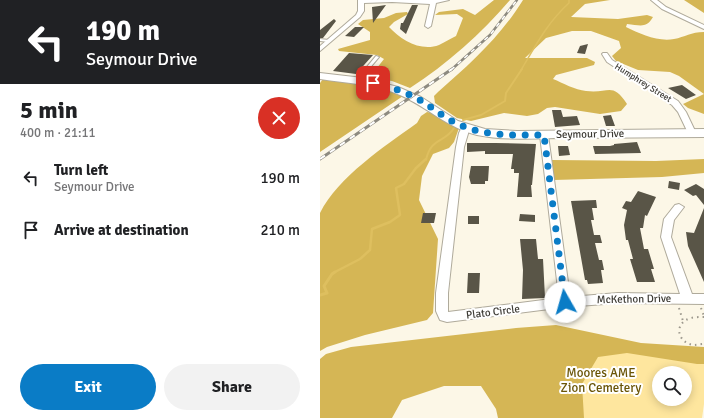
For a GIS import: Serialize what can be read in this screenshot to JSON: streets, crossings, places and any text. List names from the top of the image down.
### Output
{
  "streets": {
    "street": [
      "Humphrey Street",
      "Seymour Drive",
      "McKethon Drive",
      "Plato Circle"
    ]
  },
  "crossings": [
    ["Humphrey Street", "Seymour Drive"],
    ["Seymour Drive", "Plato Circle"],
    ["McKethon Drive", "Plato Circle"]
  ],
  "parks": ["Moores AME Zion Cemetery"],
  "page": {
    "turn": ["190 m", "Seymour Drive"],
    "heading": ["5 min", "400 m · 21:11"],
    "list": [
      {
        "name": "Turn left",
        "note": "Seymour Drive",
        "value": "190 m"
      },
      {
        "name": "Arrive at destination",
        "value": "210 m"
      }
    ],
    "buttons": ["Exit", "Share"]
  }
}
